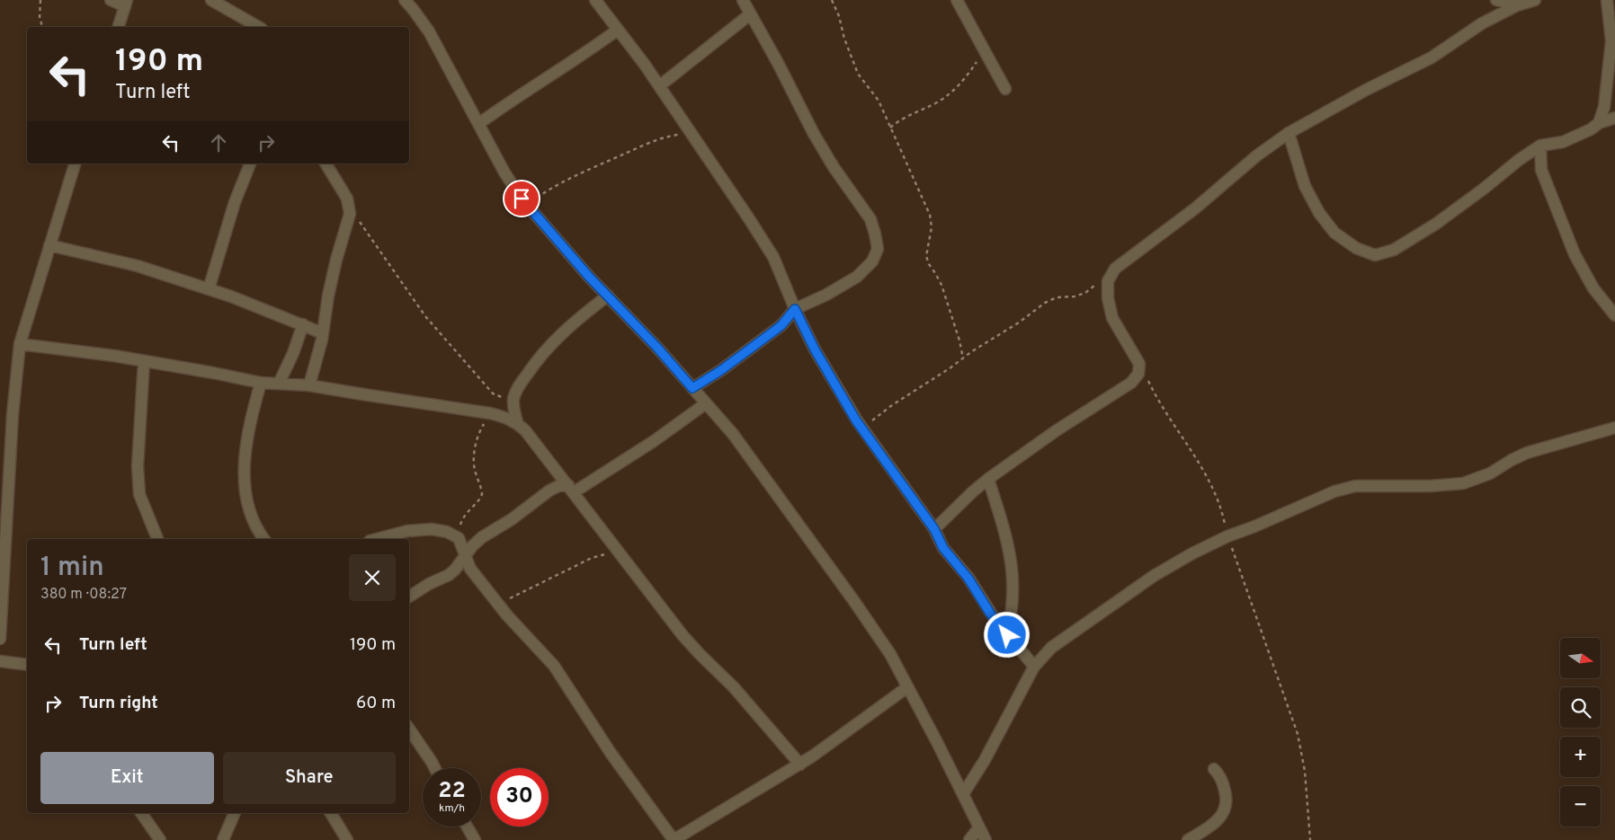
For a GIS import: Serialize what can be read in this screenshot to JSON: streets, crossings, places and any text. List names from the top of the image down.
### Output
{
  "north": "right",
  "page": {
    "turn": ["190 m", "Turn left"],
    "heading": ["1 min", "380 m · 08:27"],
    "list": [
      {
        "name": "Turn left",
        "value": "190 m"
      },
      {
        "name": "Turn right",
        "value": "60 m"
      }
    ],
    "map_buttons": ["+", "−"],
    "buttons": ["Exit", "Share"],
    "speed": "22 km/h",
    "limit": "30"
  }
}
